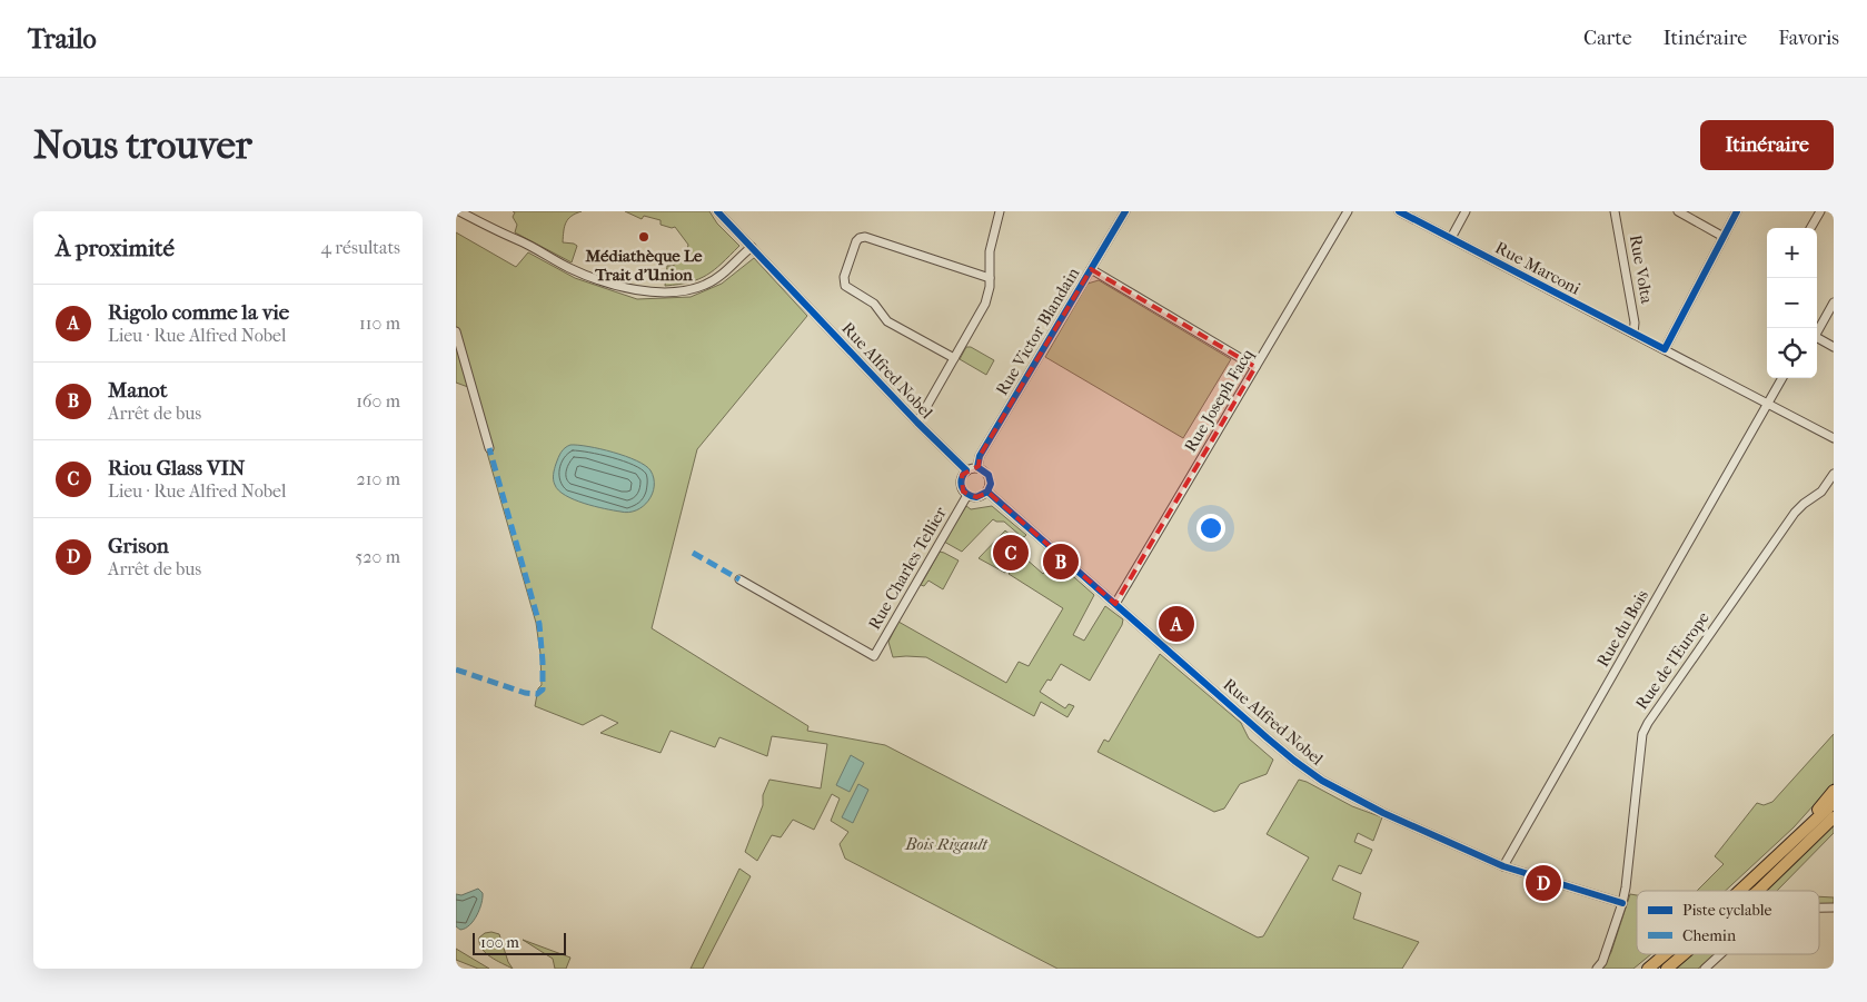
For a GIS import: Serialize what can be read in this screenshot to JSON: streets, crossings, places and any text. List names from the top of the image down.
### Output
{
  "streets": {
    "street": [
      "Rue Marconi",
      "Rue Volta",
      "Rue Victor Blandain",
      "Rue Alfred Nobel",
      "Rue Joseph Facq",
      "Rue Charles Tellier",
      "Rue du Bois",
      "Rue de l'Europe"
    ]
  },
  "crossings": [
    ["Rue Marconi", "Rue Volta"],
    ["Rue Marconi", "Rue du Bois"],
    ["Rue Victor Blandain", "Rue Alfred Nobel"],
    ["Rue Victor Blandain", "Rue Charles Tellier"],
    ["Rue Alfred Nobel", "Rue Joseph Facq"],
    ["Rue Alfred Nobel", "Rue Charles Tellier"],
    ["Rue Alfred Nobel", "Rue du Bois"],
    ["Rue Alfred Nobel", "Rue de l'Europe"]
  ],
  "parks": ["Bois Rigault"],
  "places": ["Médiathèque Le Trait d'Union"],
  "legend": ["Piste cyclable", "Chemin"],
  "scale_bar": "100 m",
  "page": {
    "header": "Trailo",
    "nav": ["Carte", "Itinéraire", "Favoris"],
    "buttons": "Itinéraire",
    "title": "Nous trouver",
    "heading": ["À proximité", "4 résultats"],
    "map_buttons": ["+", "−"],
    "list": [
      {
        "mark": "A",
        "name": "Rigolo comme la vie",
        "note": "Lieu · Rue Alfred Nobel",
        "value": "110 m"
      },
      {
        "mark": "B",
        "name": "Manot",
        "note": "Arrêt de bus",
        "value": "160 m"
      },
      {
        "mark": "C",
        "name": "Riou Glass VIN",
        "note": "Lieu · Rue Alfred Nobel",
        "value": "210 m"
      },
      {
        "mark": "D",
        "name": "Grison",
        "note": "Arrêt de bus",
        "value": "520 m"
      }
    ],
    "pins": [
      "C",
      "B",
      "A",
      "D"
    ],
    "scale": "100 m"
  }
}
